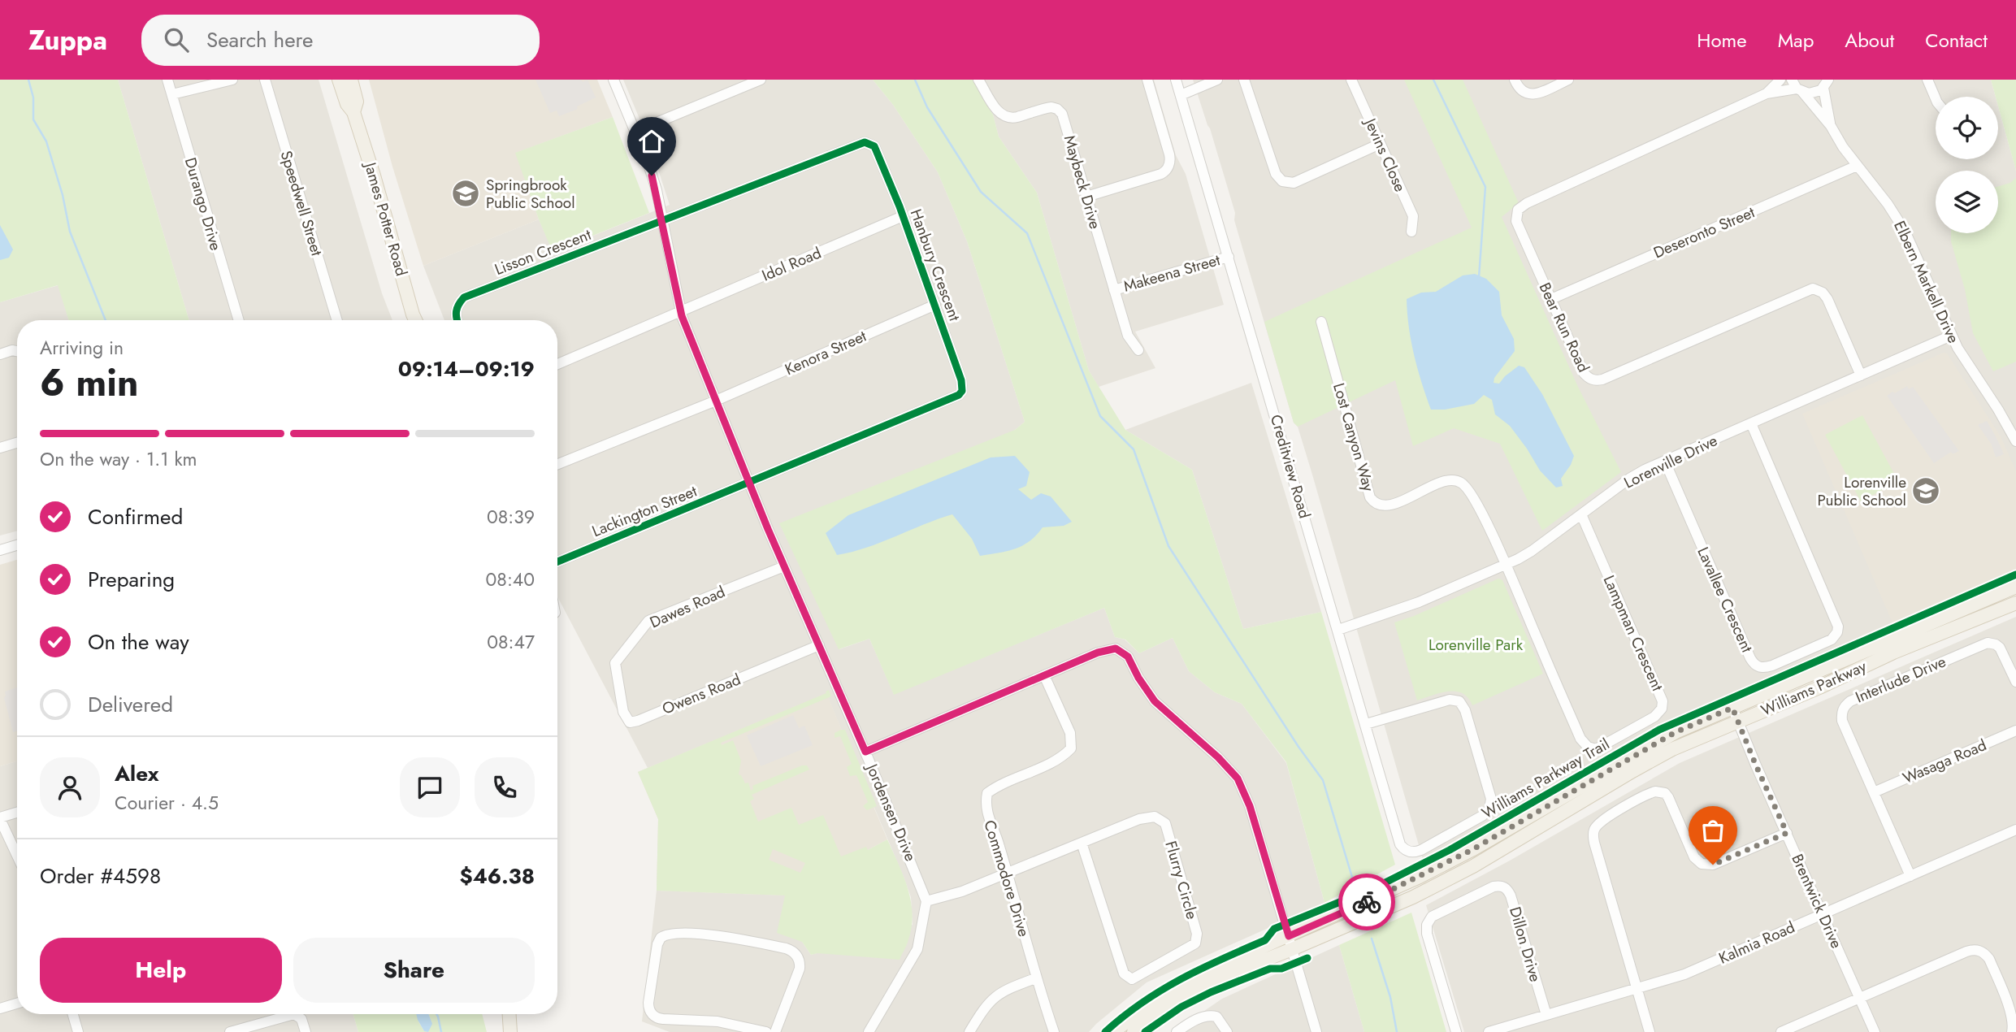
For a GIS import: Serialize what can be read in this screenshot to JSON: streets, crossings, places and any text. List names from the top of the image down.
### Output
{
  "streets": {
    "main road": ["James Potter Road", "Williams Parkway"],
    "street": [
      "Jevins Close",
      "Maybeck Drive",
      "Speedwell Street",
      "Durango Drive",
      "Deseronto Street",
      "Lisson Crescent",
      "Idol Road",
      "Hanbury Crescent",
      "Makeena Street",
      "Elbern Markell Drive",
      "Bear Run Road",
      "Kenora Street",
      "Lost Canyon Way",
      "Lorenville Drive",
      "Creditview Road",
      "Lackington Street",
      "Lavallee Crescent",
      "Dawes Road",
      "Lampman Crescent",
      "Interlude Drive",
      "Owens Road",
      "Wasaga Road",
      "Jordensen Drive",
      "Commodore Drive",
      "Flurry Circle",
      "Brentwick Drive",
      "Kalmia Road",
      "Dillon Drive"
    ],
    "cycle path": ["Williams Parkway Trail"]
  },
  "crossings": [
    ["Maybeck Drive", "Makeena Street"],
    ["Deseronto Street", "Elbern Markell Drive"],
    ["Deseronto Street", "Bear Run Road"],
    ["Lisson Crescent", "Hanbury Crescent"],
    ["Lisson Crescent", "Jordensen Drive"],
    ["Idol Road", "Hanbury Crescent"],
    ["Idol Road", "Jordensen Drive"],
    ["Hanbury Crescent", "Kenora Street"],
    ["Hanbury Crescent", "Lackington Street"],
    ["Hanbury Crescent", "Jordensen Drive"],
    ["Makeena Street", "Creditview Road"],
    ["Elbern Markell Drive", "Bear Run Road"],
    ["Elbern Markell Drive", "Lorenville Drive"],
    ["Bear Run Road", "Lorenville Drive"],
    ["Kenora Street", "Jordensen Drive"],
    ["Lost Canyon Way", "Lorenville Drive"],
    ["Lost Canyon Way", "Lampman Crescent"],
    ["Lorenville Drive", "Creditview Road"],
    ["Lorenville Drive", "Lavallee Crescent"],
    ["Lorenville Drive", "Lampman Crescent"],
    ["Lackington Street", "Jordensen Drive"],
    ["Dawes Road", "Owens Road"],
    ["Dawes Road", "Jordensen Drive"],
    ["Interlude Drive", "Wasaga Road"],
    ["Interlude Drive", "Kalmia Road"],
    ["Williams Parkway", "Brentwick Drive"],
    ["Owens Road", "Jordensen Drive"],
    ["Jordensen Drive", "Flurry Circle"],
    ["Commodore Drive", "Flurry Circle"],
    ["Brentwick Drive", "Kalmia Road"],
    ["Kalmia Road", "Dillon Drive"]
  ],
  "parks": ["Lorenville Park"],
  "places": {
    "school or university": ["Springbrook Public School", "Lorenville Public School"]
  },
  "page": {
    "header": "Zuppa",
    "search": "Search here",
    "nav": [
      "Home",
      "Map",
      "About",
      "Contact"
    ],
    "heading": ["6 min", "Arriving in", "09:14–09:19"],
    "panel": [
      "Alex",
      "Courier · 4.5",
      "Order #4598",
      "$46.38"
    ],
    "bar": "On the way · 1.1 km",
    "list": [
      ["Confirmed", "08:39"],
      ["Preparing", "08:40"],
      ["On the way", "08:47"],
      "Delivered"
    ],
    "buttons": ["Help", "Share"]
  }
}
